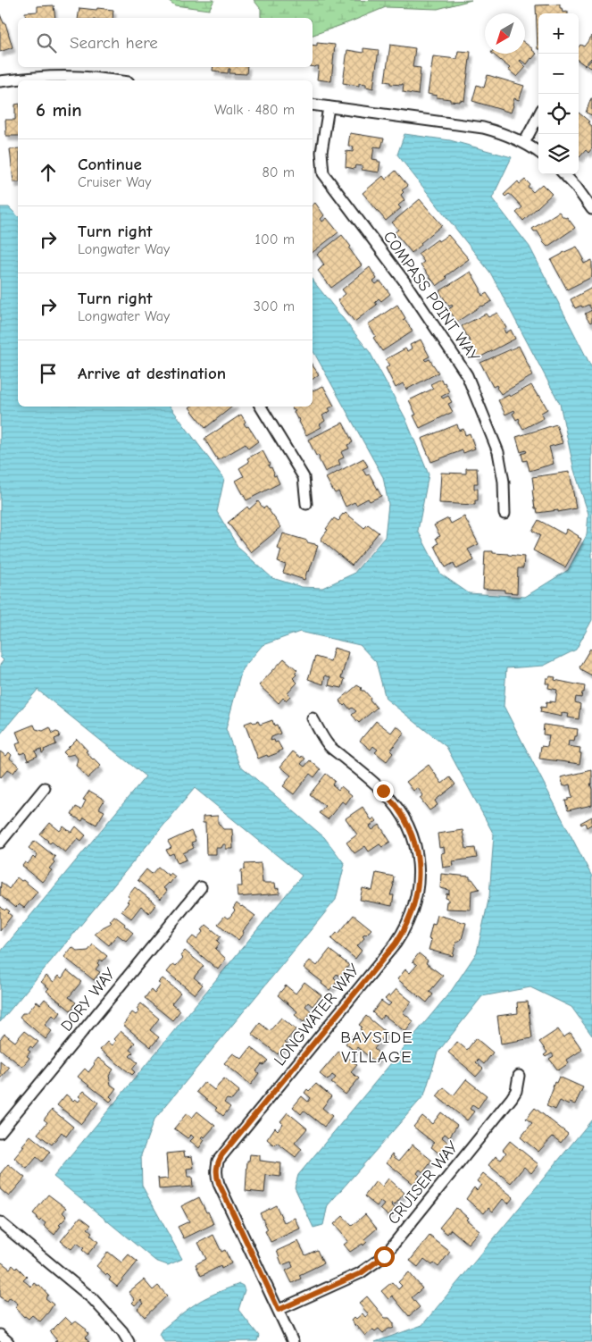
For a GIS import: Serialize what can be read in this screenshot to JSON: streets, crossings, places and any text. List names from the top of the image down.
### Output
{
  "streets": {
    "street": [
      "COMPASS POINT WAY",
      "DORY WAY",
      "LONGWATER WAY",
      "CRUISER WAY"
    ]
  },
  "crossings": [
    ["LONGWATER WAY", "CRUISER WAY"]
  ],
  "districts": ["BAYSIDE VILLAGE"],
  "north": "bottom left",
  "page": {
    "map_buttons": ["+", "−"],
    "search": "Search here",
    "heading": ["6 min", "Walk · 480 m"],
    "list": [
      ["Continue", "Cruiser Way", "80 m"],
      ["Turn right", "Longwater Way", "100 m"],
      ["Turn right", "Longwater Way", "300 m"],
      "Arrive at destination"
    ]
  }
}
